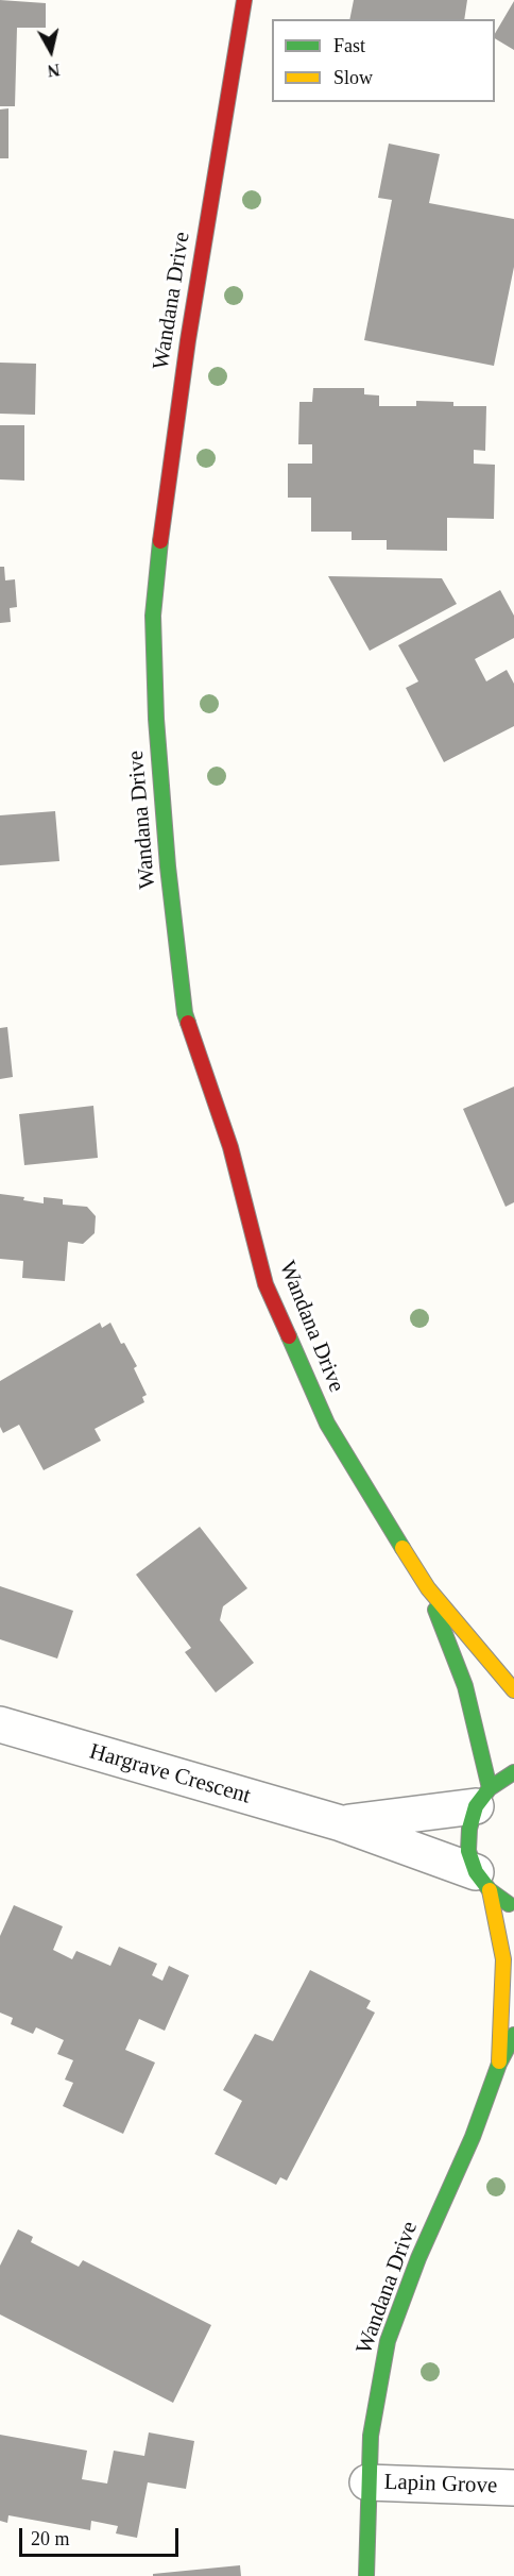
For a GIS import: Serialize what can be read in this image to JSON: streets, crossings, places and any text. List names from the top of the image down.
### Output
{
  "streets": {
    "street": ["Wandana Drive", "Hargrave Crescent", "Lapin Grove"]
  },
  "crossings": [
    ["Wandana Drive", "Hargrave Crescent"],
    ["Wandana Drive", "Lapin Grove"]
  ],
  "legend": ["Fast", "Slow"],
  "scale_bar": "20 m",
  "north": "bottom"
}
